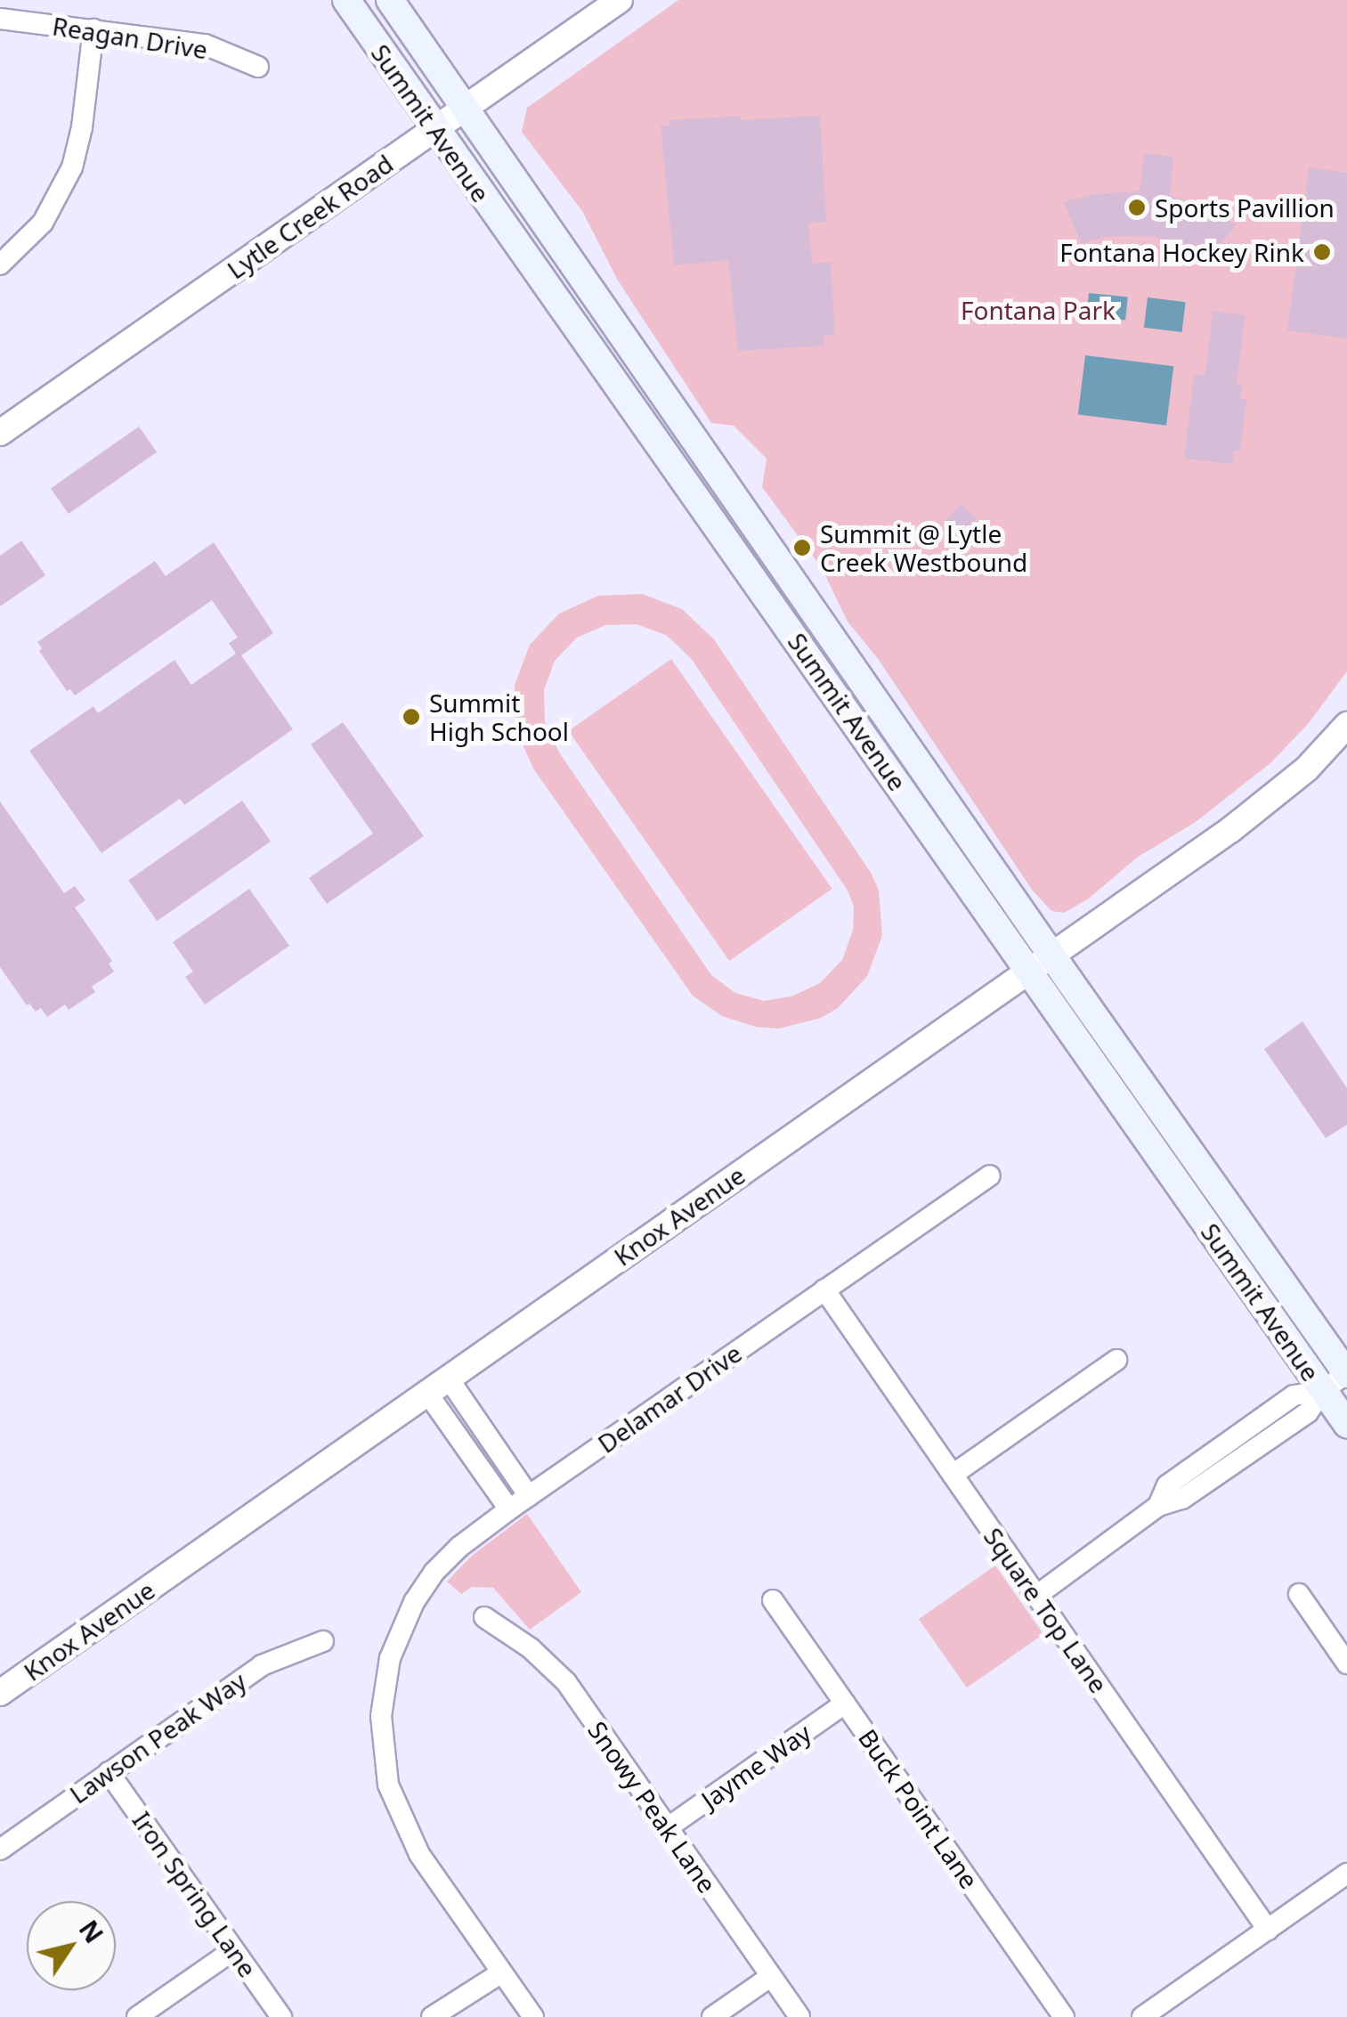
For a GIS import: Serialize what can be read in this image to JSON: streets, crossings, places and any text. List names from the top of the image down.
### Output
{
  "streets": {
    "main road": ["Summit Avenue"],
    "street": [
      "Reagan Drive",
      "Lytle Creek Road",
      "Knox Avenue",
      "Delamar Drive",
      "Square Top Lane",
      "Lawson Peak Way",
      "Jayme Way",
      "Snowy Peak Lane",
      "Buck Point Lane",
      "Iron Spring Lane"
    ]
  },
  "crossings": [
    ["Summit Avenue", "Lytle Creek Road"],
    ["Summit Avenue", "Knox Avenue"],
    ["Delamar Drive", "Square Top Lane"],
    ["Lawson Peak Way", "Iron Spring Lane"],
    ["Jayme Way", "Snowy Peak Lane"],
    ["Jayme Way", "Buck Point Lane"]
  ],
  "parks": ["Fontana Park"],
  "places": [
    "Sports Pavillion",
    "Fontana Hockey Rink",
    "Summit @ Lytle Creek Westbound",
    "Summit High School"
  ],
  "north": "top right"
}
